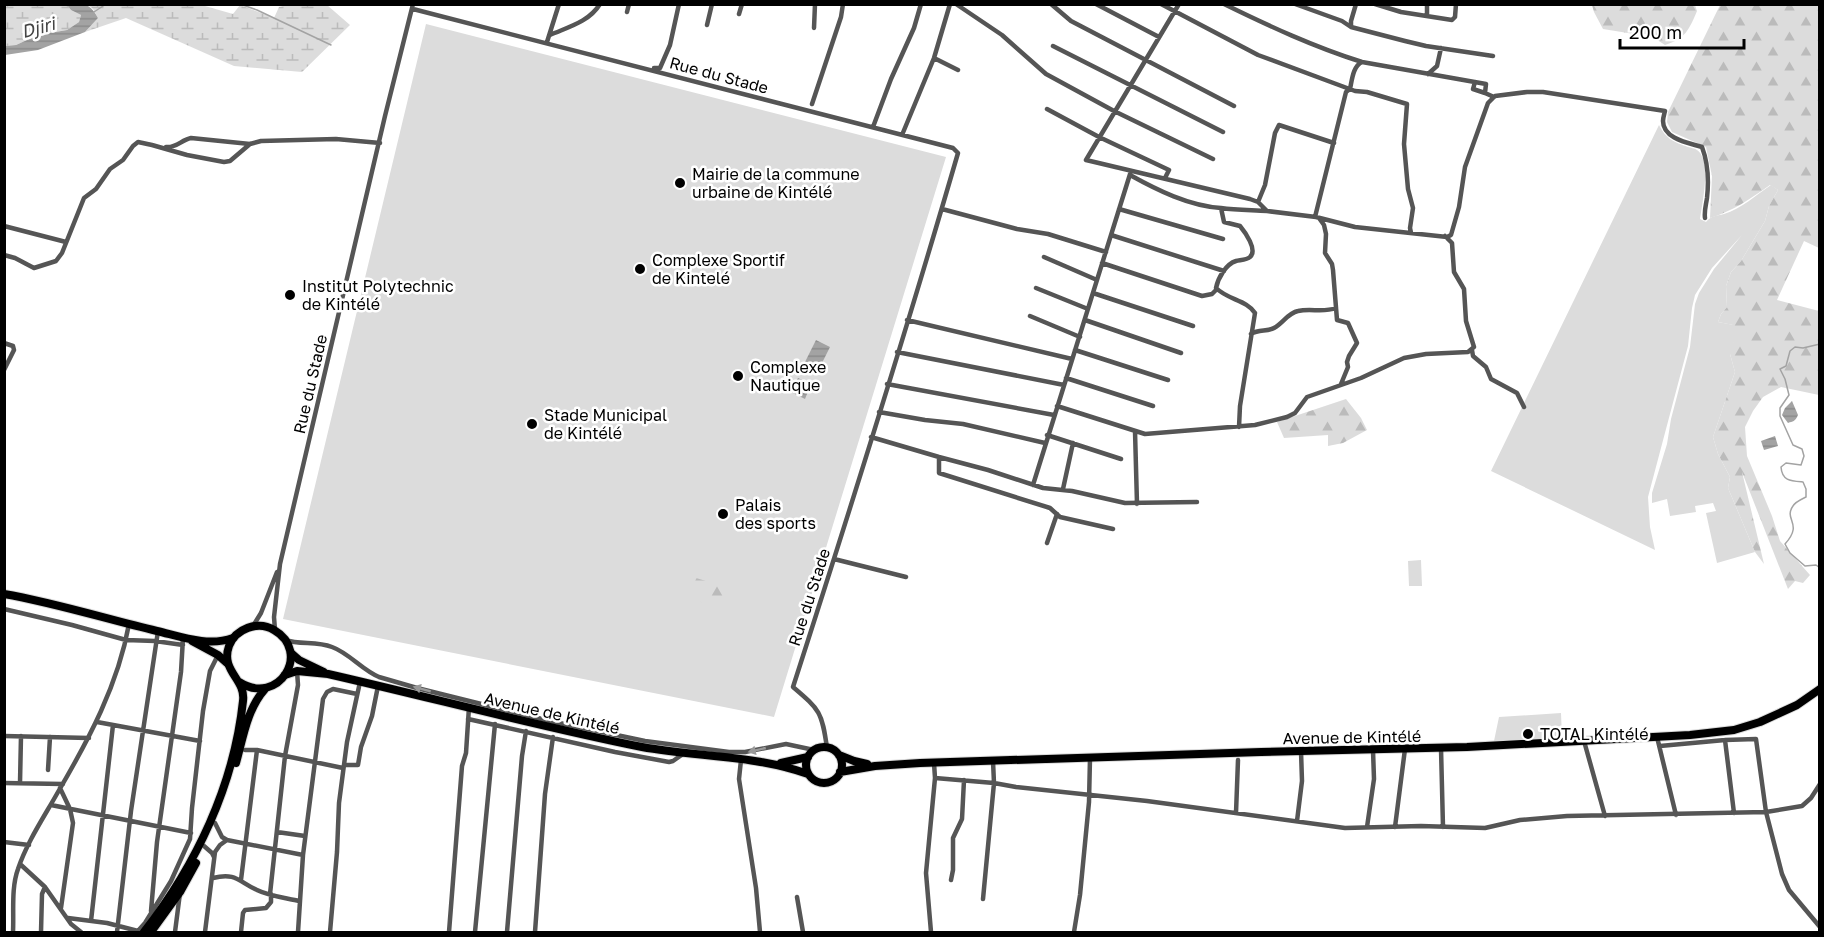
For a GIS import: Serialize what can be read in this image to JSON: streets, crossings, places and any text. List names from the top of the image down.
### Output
{
  "streets": {
    "main road": ["Avenue de Kintélé"],
    "street": ["Rue du Stade"]
  },
  "crossings": [
    ["Rue du Stade", "Avenue de Kintélé"]
  ],
  "water": ["Djiri"],
  "places": [
    "Mairie de la commune urbaine de Kintélé",
    "Complexe Sportif de Kintelé",
    "Institut Polytechnic de Kintélé",
    "Complexe Nautique",
    "Stade Municipal de Kintélé",
    "Palais des sports",
    "TOTAL Kintélé"
  ],
  "scale_bar": "200 m"
}
